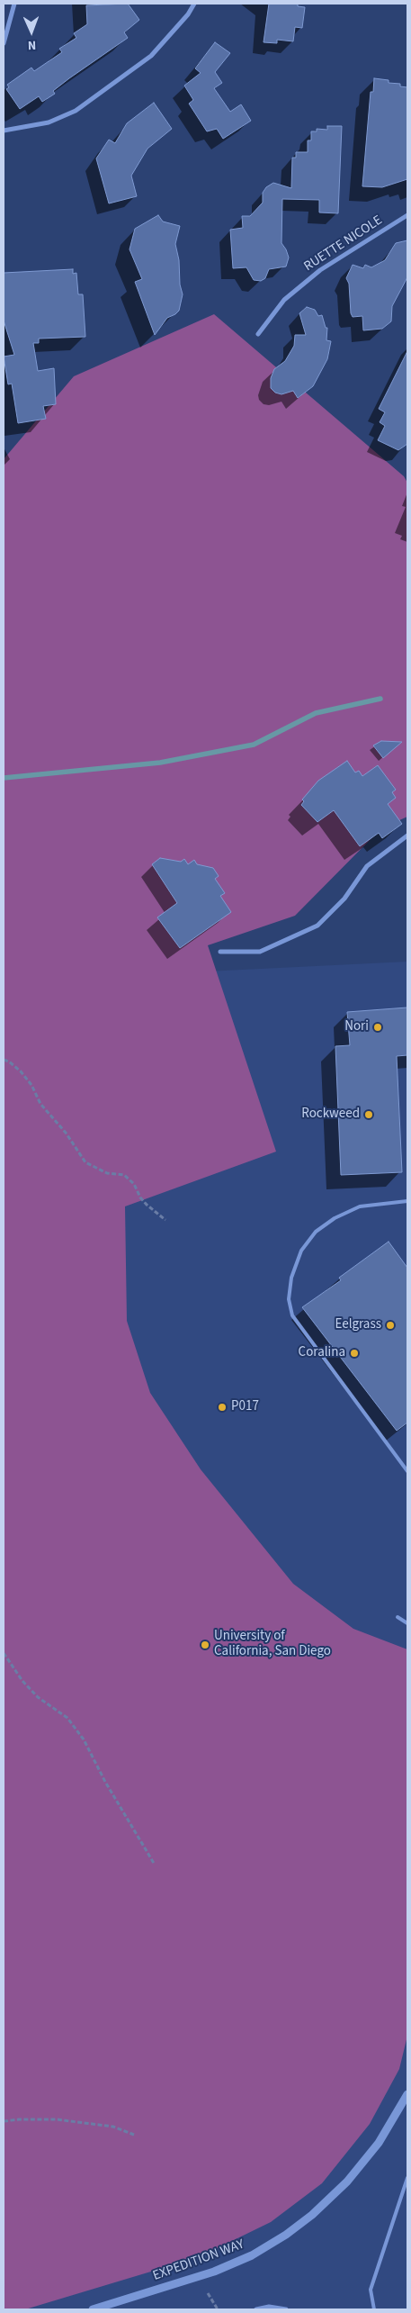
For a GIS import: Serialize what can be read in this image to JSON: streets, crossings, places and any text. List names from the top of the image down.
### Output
{
  "streets": {
    "street": ["RUETTE NICOLE", "EXPEDITION WAY"]
  },
  "places": [
    "Nori",
    "Rockweed",
    "Eelgrass",
    "Coralina",
    "P017",
    "University of California, San Diego"
  ],
  "north": "bottom"
}
